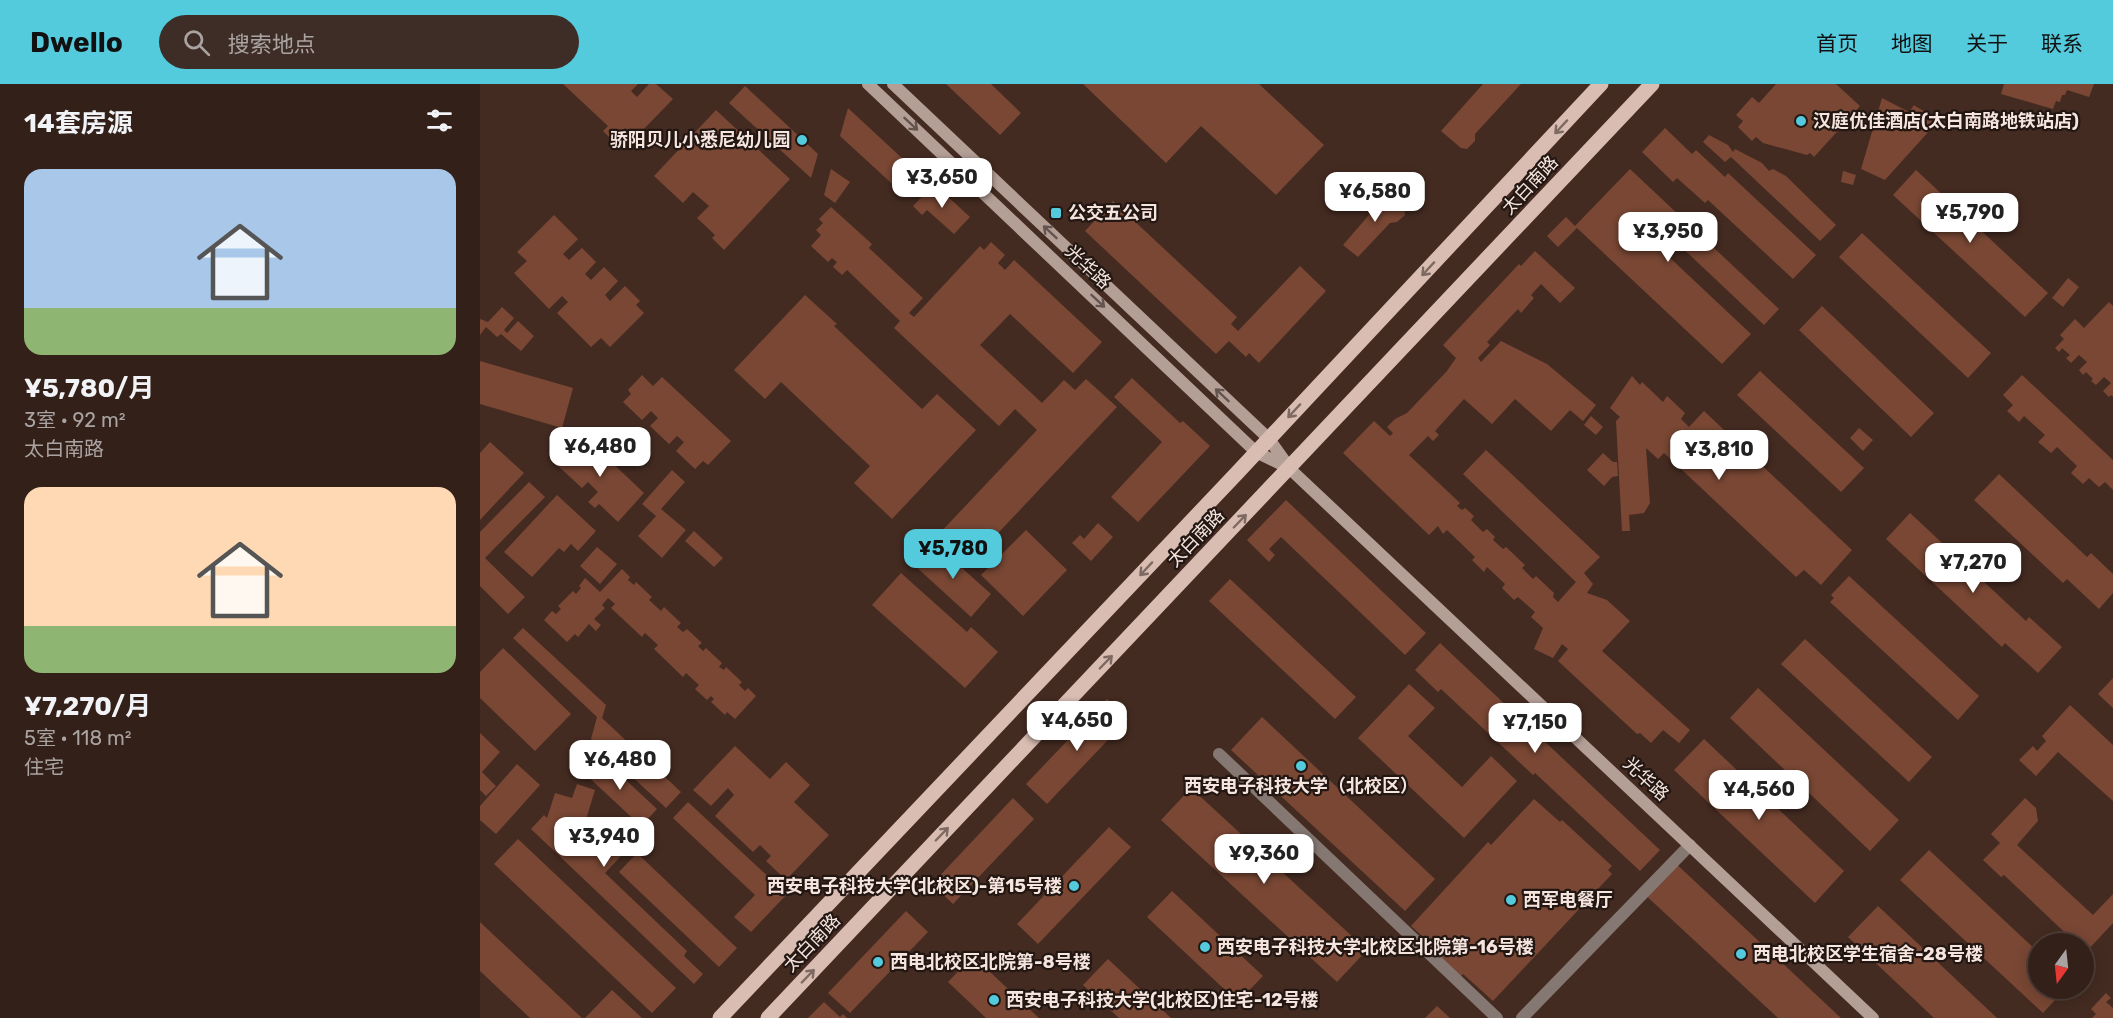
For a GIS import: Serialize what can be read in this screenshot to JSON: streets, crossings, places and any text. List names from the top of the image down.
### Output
{
  "streets": {
    "main road": ["太白南路"],
    "street": ["光华路"]
  },
  "crossings": [
    ["太白南路", "光华路"]
  ],
  "places": {
    "other": [
      "汉庭优佳酒店(太白南路地铁站店)",
      "骄阳贝儿小悉尼幼儿园",
      "西安电子科技大学（北校区）",
      "西安电子科技大学(北校区)-第15号楼",
      "西军电餐厅",
      "西安电子科技大学北校区北院第-16号楼",
      "西电北校区学生宿舍-28号楼",
      "西电北校区北院第-8号楼",
      "西安电子科技大学(北校区)住宅-12号楼"
    ],
    "transit": ["公交五公司"]
  },
  "north": "bottom",
  "page": {
    "header": "Dwello",
    "search": "搜索地点",
    "nav": [
      "首页",
      "地图",
      "关于",
      "联系"
    ],
    "heading": "14套房源",
    "list": [
      {
        "name": "¥5,780/月",
        "note": "3室 · 92 m² · 太白南路"
      },
      {
        "name": "¥7,270/月",
        "note": "5室 · 118 m² · 住宅"
      }
    ],
    "price": [
      "¥3,650",
      "¥6,580",
      "¥5,790",
      "¥3,950",
      "¥6,480",
      "¥3,810",
      "¥5,780",
      "¥7,270",
      "¥4,650",
      "¥7,150",
      "¥6,480",
      "¥4,560",
      "¥3,940",
      "¥9,360"
    ]
  }
}
